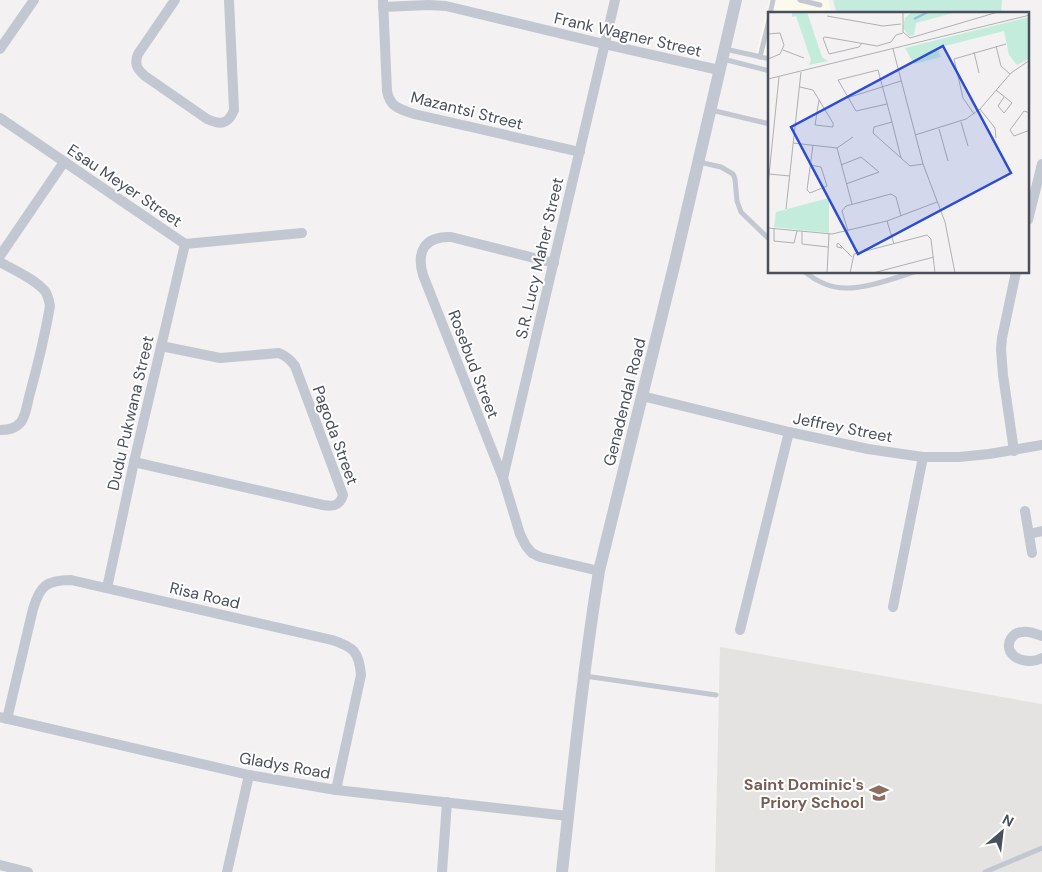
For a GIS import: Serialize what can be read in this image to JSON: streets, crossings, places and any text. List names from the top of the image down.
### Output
{
  "streets": {
    "street": [
      "Frank Wagner Street",
      "Mazantsi Street",
      "Esau Meyer Street",
      "S.R. Lucy Maher Street",
      "Rosebud Street",
      "Genadendal Road",
      "Dudu Pukwana Street",
      "Jeffrey Street",
      "Pagoda Street",
      "Risa Road",
      "Gladys Road"
    ]
  },
  "crossings": [
    ["Frank Wagner Street", "Mazantsi Street"],
    ["Frank Wagner Street", "S.R. Lucy Maher Street"],
    ["Frank Wagner Street", "Genadendal Road"],
    ["Mazantsi Street", "S.R. Lucy Maher Street"],
    ["Esau Meyer Street", "Dudu Pukwana Street"],
    ["S.R. Lucy Maher Street", "Rosebud Street"],
    ["Rosebud Street", "Genadendal Road"],
    ["Genadendal Road", "Jeffrey Street"],
    ["Genadendal Road", "Gladys Road"],
    ["Dudu Pukwana Street", "Pagoda Street"],
    ["Dudu Pukwana Street", "Risa Road"],
    ["Risa Road", "Gladys Road"]
  ],
  "places": {
    "school or university": ["Saint Dominic's Priory School"]
  },
  "north": "top right"
}
